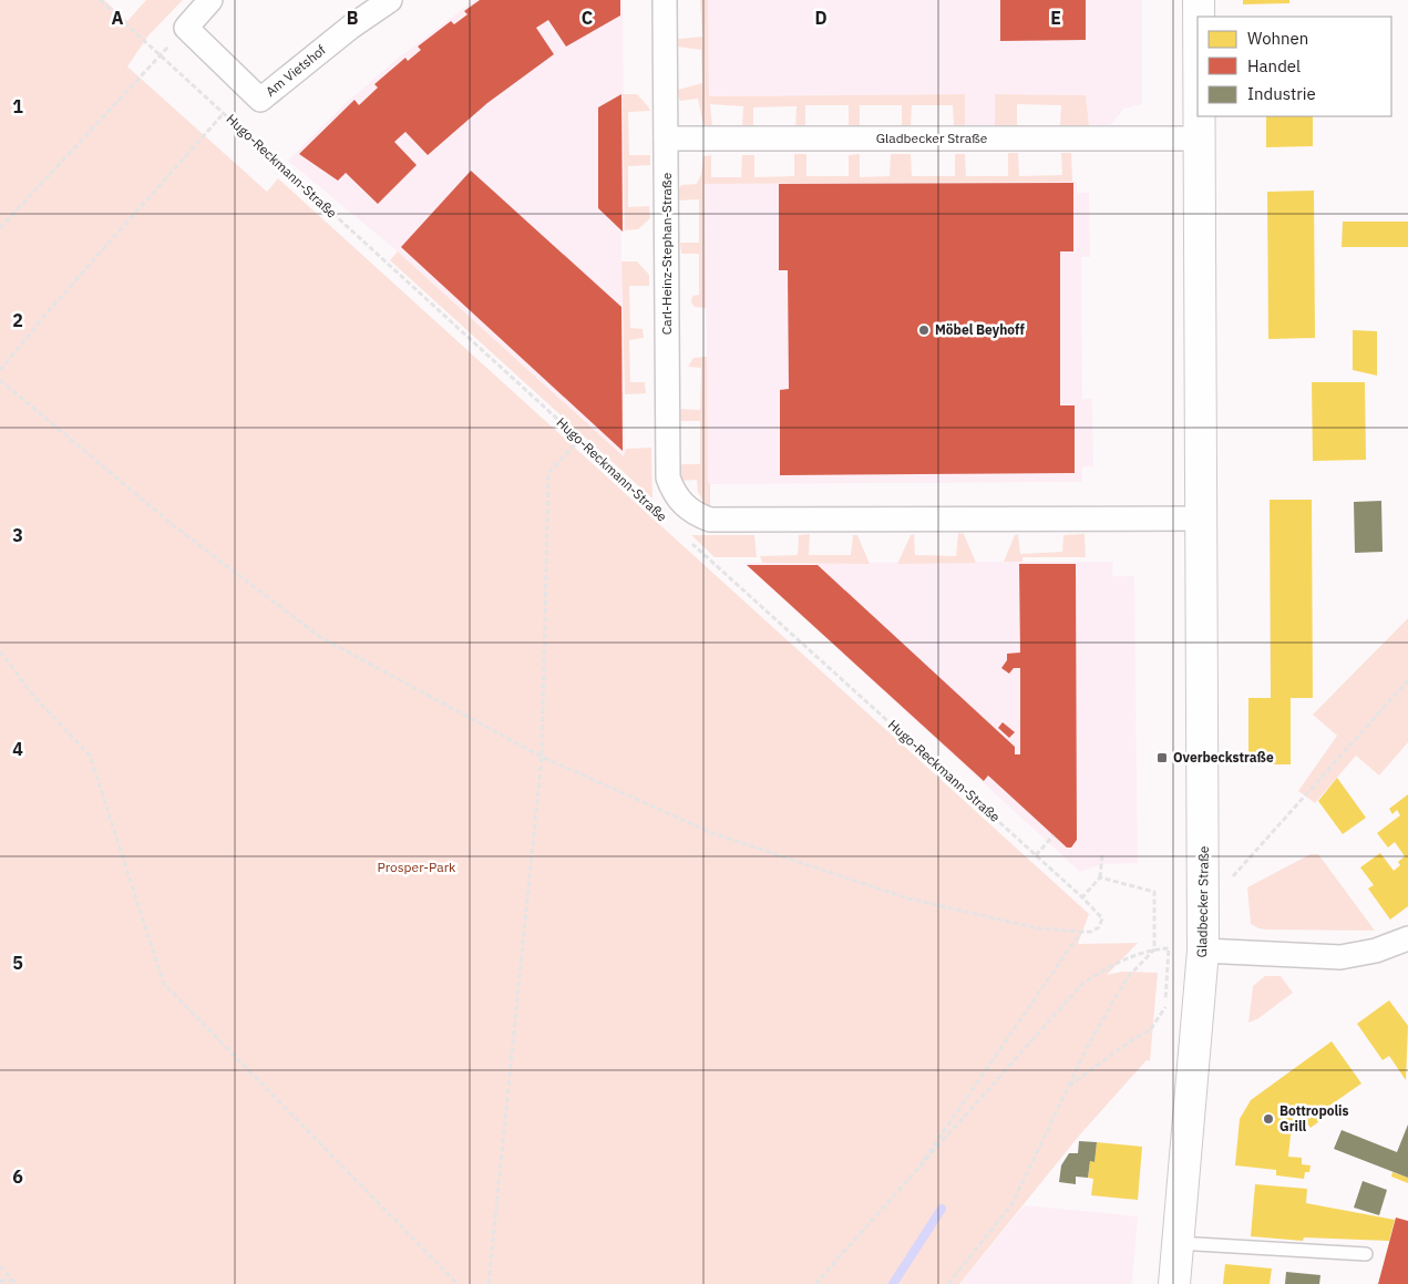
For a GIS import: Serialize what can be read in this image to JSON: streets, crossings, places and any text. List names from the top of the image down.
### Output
{
  "streets": {
    "main road": ["Gladbecker Straße"],
    "street": ["Am Vietshof", "Carl-Heinz-Stephan-Straße"],
    "path": ["Hugo-Reckmann-Straße"]
  },
  "crossings": [
    ["Gladbecker Straße", "Carl-Heinz-Stephan-Straße"]
  ],
  "parks": ["Prosper-Park"],
  "places": {
    "other": ["Möbel Beyhoff", "Bottropolis Grill"],
    "transit": ["Overbeckstraße"]
  },
  "legend": ["Wohnen", "Handel", "Industrie"],
  "grid": {
    "columns": [
      "A",
      "B",
      "C",
      "D",
      "E"
    ],
    "rows": [
      "1",
      "2",
      "3",
      "4",
      "5",
      "6"
    ]
  }
}
